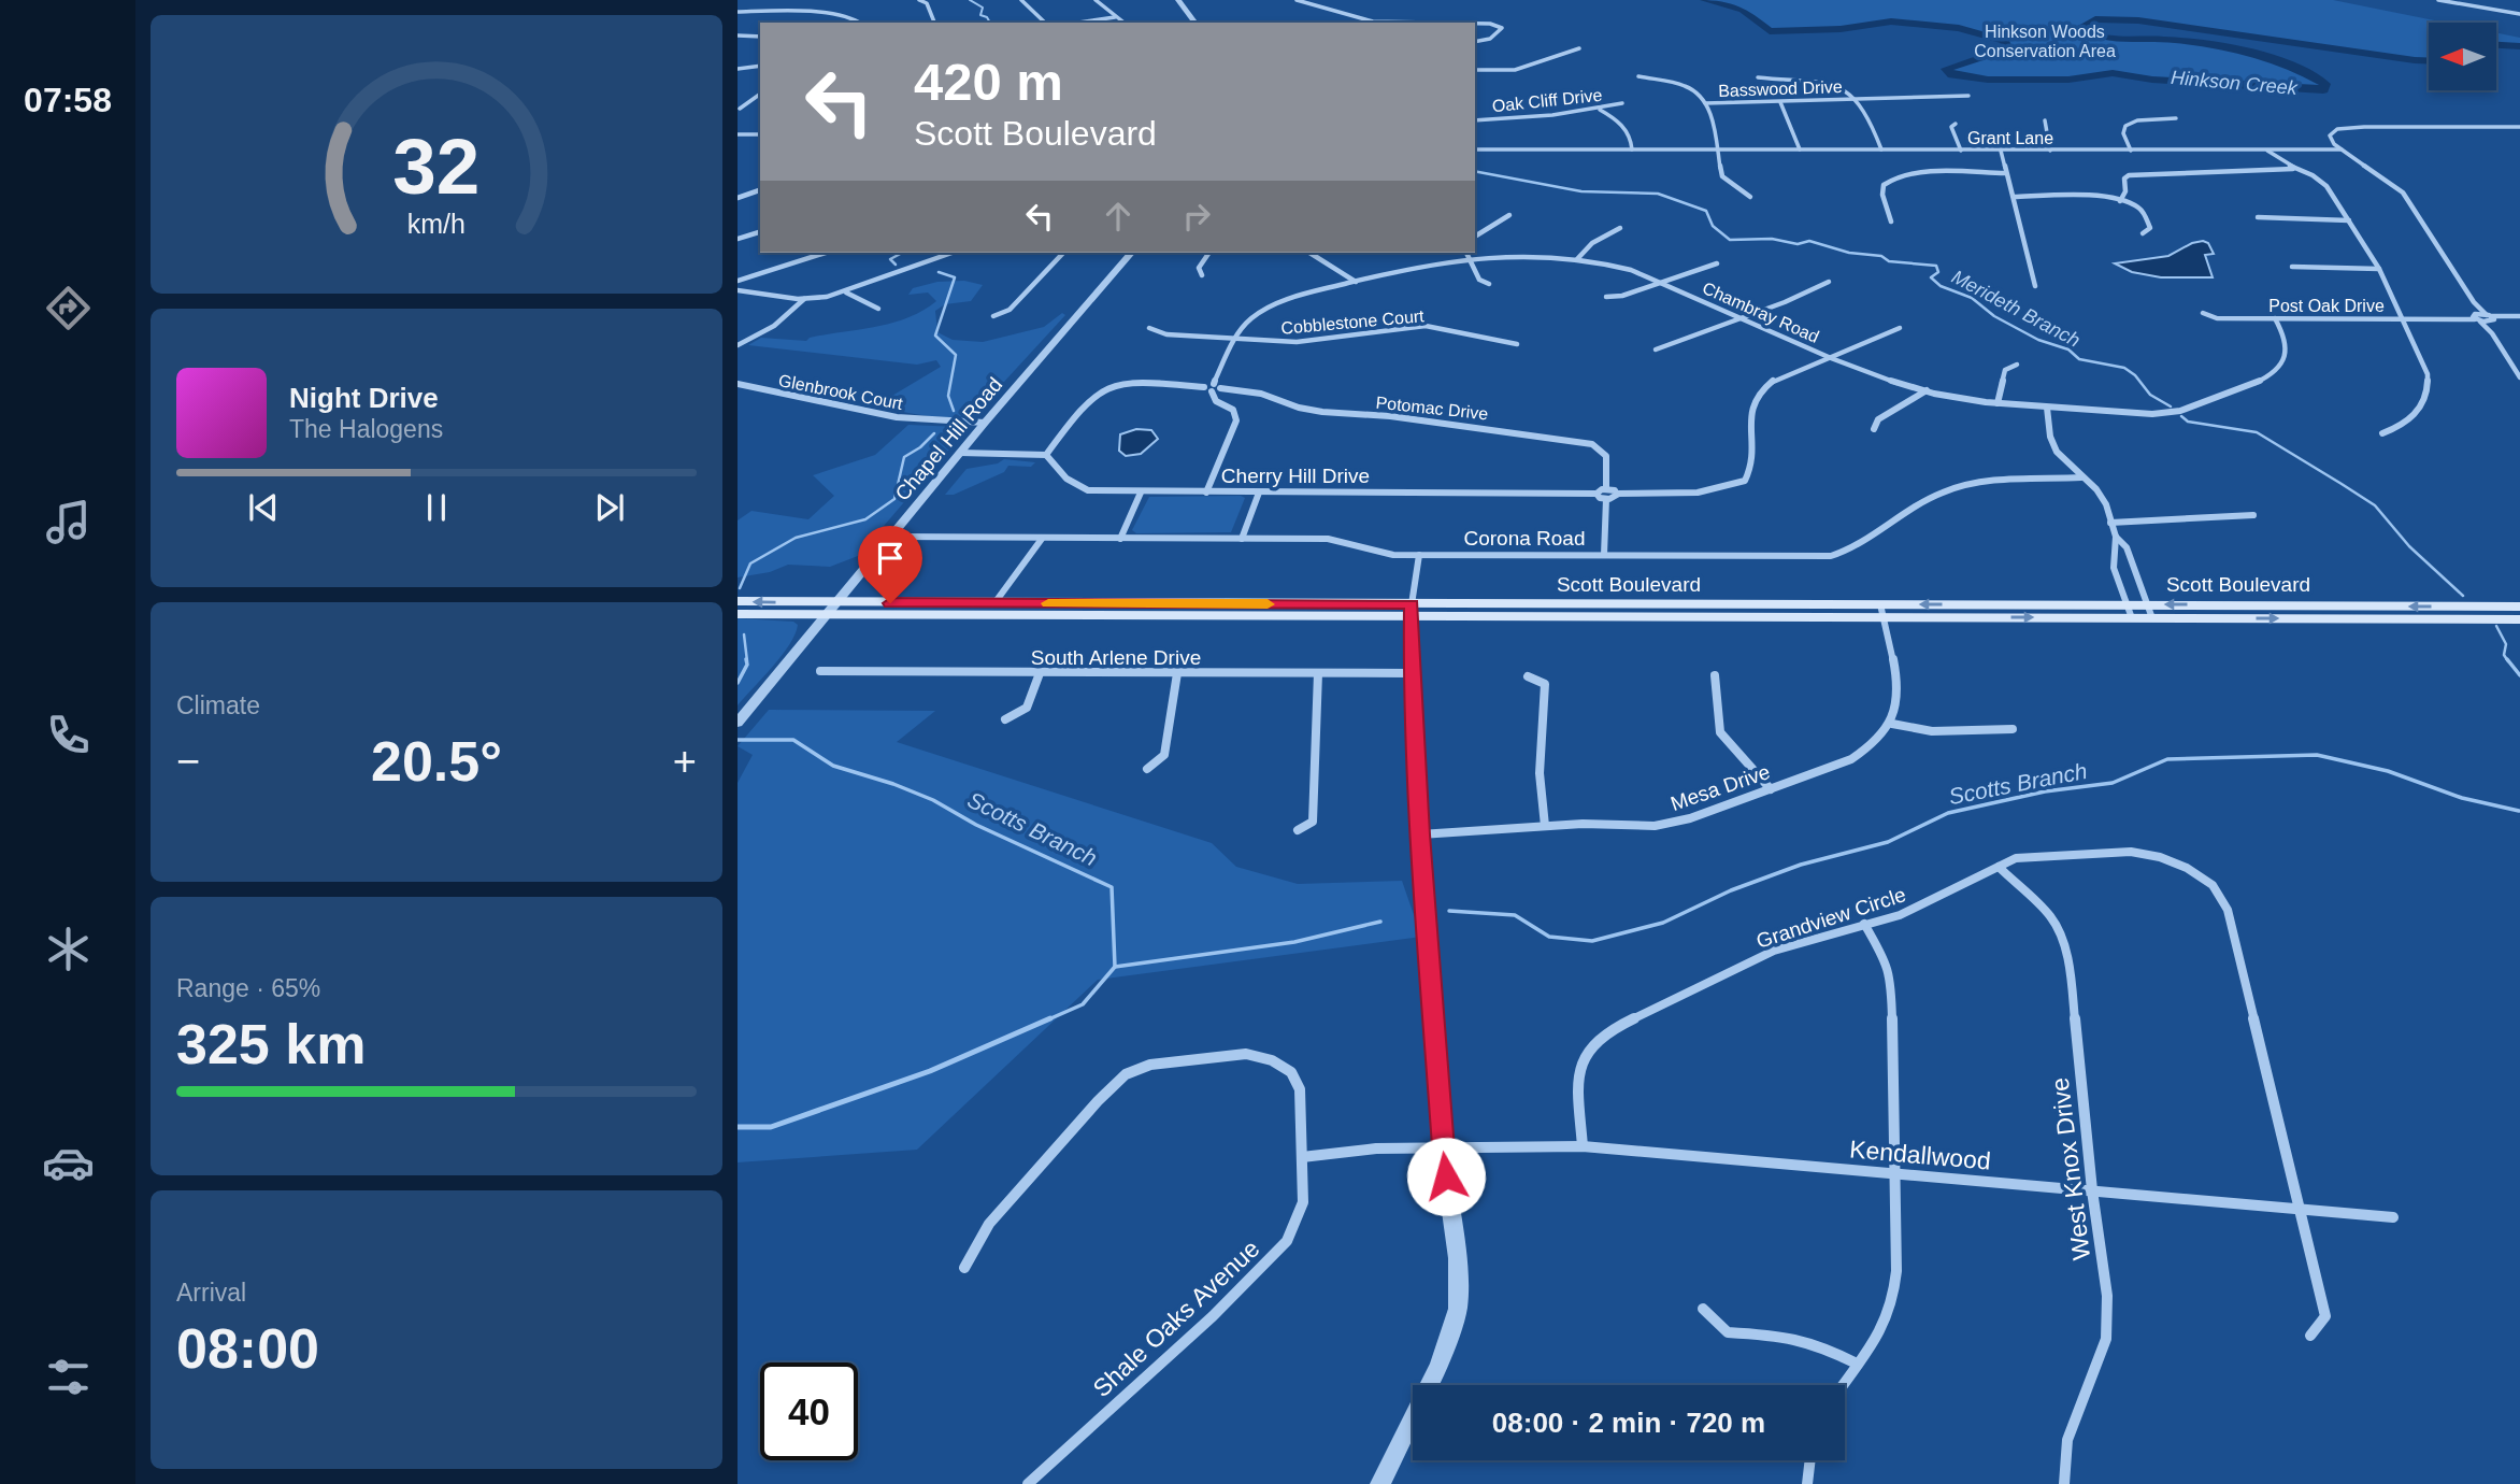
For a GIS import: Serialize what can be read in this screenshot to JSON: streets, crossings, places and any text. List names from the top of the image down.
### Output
{
  "streets": {
    "main road": ["Scott Boulevard"],
    "street": [
      "Basswood Drive",
      "Oak Cliff Drive",
      "Grant Lane",
      "Post Oak Drive",
      "Chambray Road",
      "Cobblestone Court",
      "Glenbrook Court",
      "Potomac Drive",
      "Chapel Hill Road",
      "Cherry Hill Drive",
      "Corona Road",
      "South Arlene Drive",
      "Mesa Drive",
      "Grandview Circle",
      "Kendallwood",
      "West Knox Drive",
      "Shale Oaks Avenue"
    ]
  },
  "crossings": [
    ["Post Oak Drive", "Chambray Road"],
    ["Chambray Road", "Cobblestone Court"],
    ["Chambray Road", "Potomac Drive"],
    ["Glenbrook Court", "Chapel Hill Road"],
    ["Chapel Hill Road", "Corona Road"],
    ["Chapel Hill Road", "Scott Boulevard"],
    ["Grandview Circle", "Kendallwood"],
    ["Grandview Circle", "West Knox Drive"],
    ["Kendallwood", "West Knox Drive"],
    ["Kendallwood", "Shale Oaks Avenue"]
  ],
  "water": ["Hinkson Creek", "Merideth Branch", "Scotts Branch"],
  "parks": ["Hinkson Woods Conservation Area"],
  "north": "left",
  "page": {
    "tabs": "07:58",
    "turn": ["420 m", "Scott Boulevard"],
    "song": ["Night Drive", "The Halogens"],
    "tile": [
      "Climate",
      ["Range · 65%", "325 km"],
      ["Arrival", "08:00"]
    ],
    "heat": ["−", "20.5°", "+"],
    "limit": "40",
    "trip": "08:00 · 2 min · 720 m",
    "gauge": ["32", "km/h"]
  }
}
